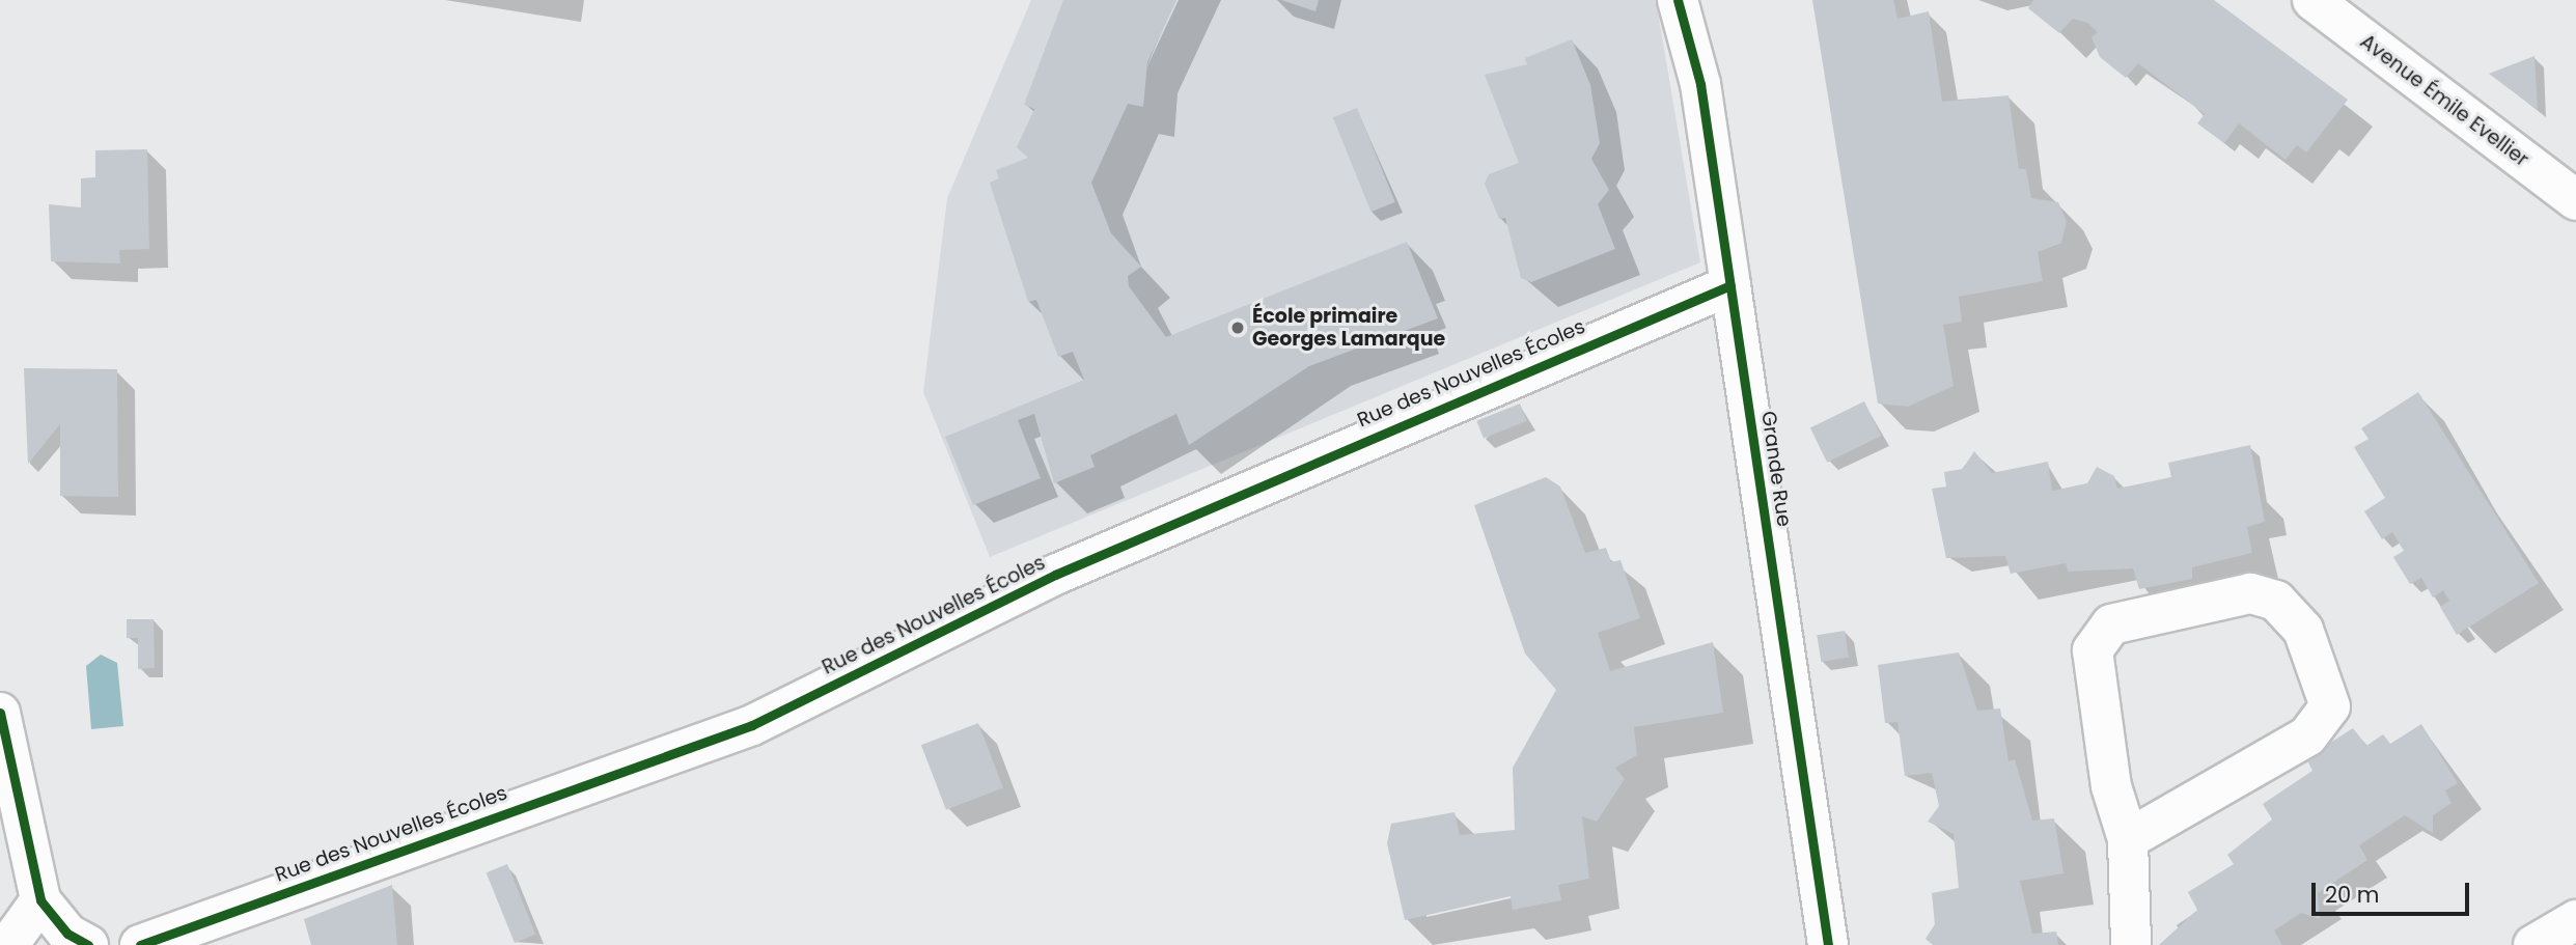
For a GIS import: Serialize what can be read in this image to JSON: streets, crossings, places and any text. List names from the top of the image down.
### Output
{
  "streets": {
    "street": ["Avenue Émile Evellier", "Rue des Nouvelles Écoles", "Grande Rue"]
  },
  "crossings": [
    ["Rue des Nouvelles Écoles", "Grande Rue"]
  ],
  "places": ["École primaire Georges Lamarque"],
  "scale_bar": "20 m"
}
